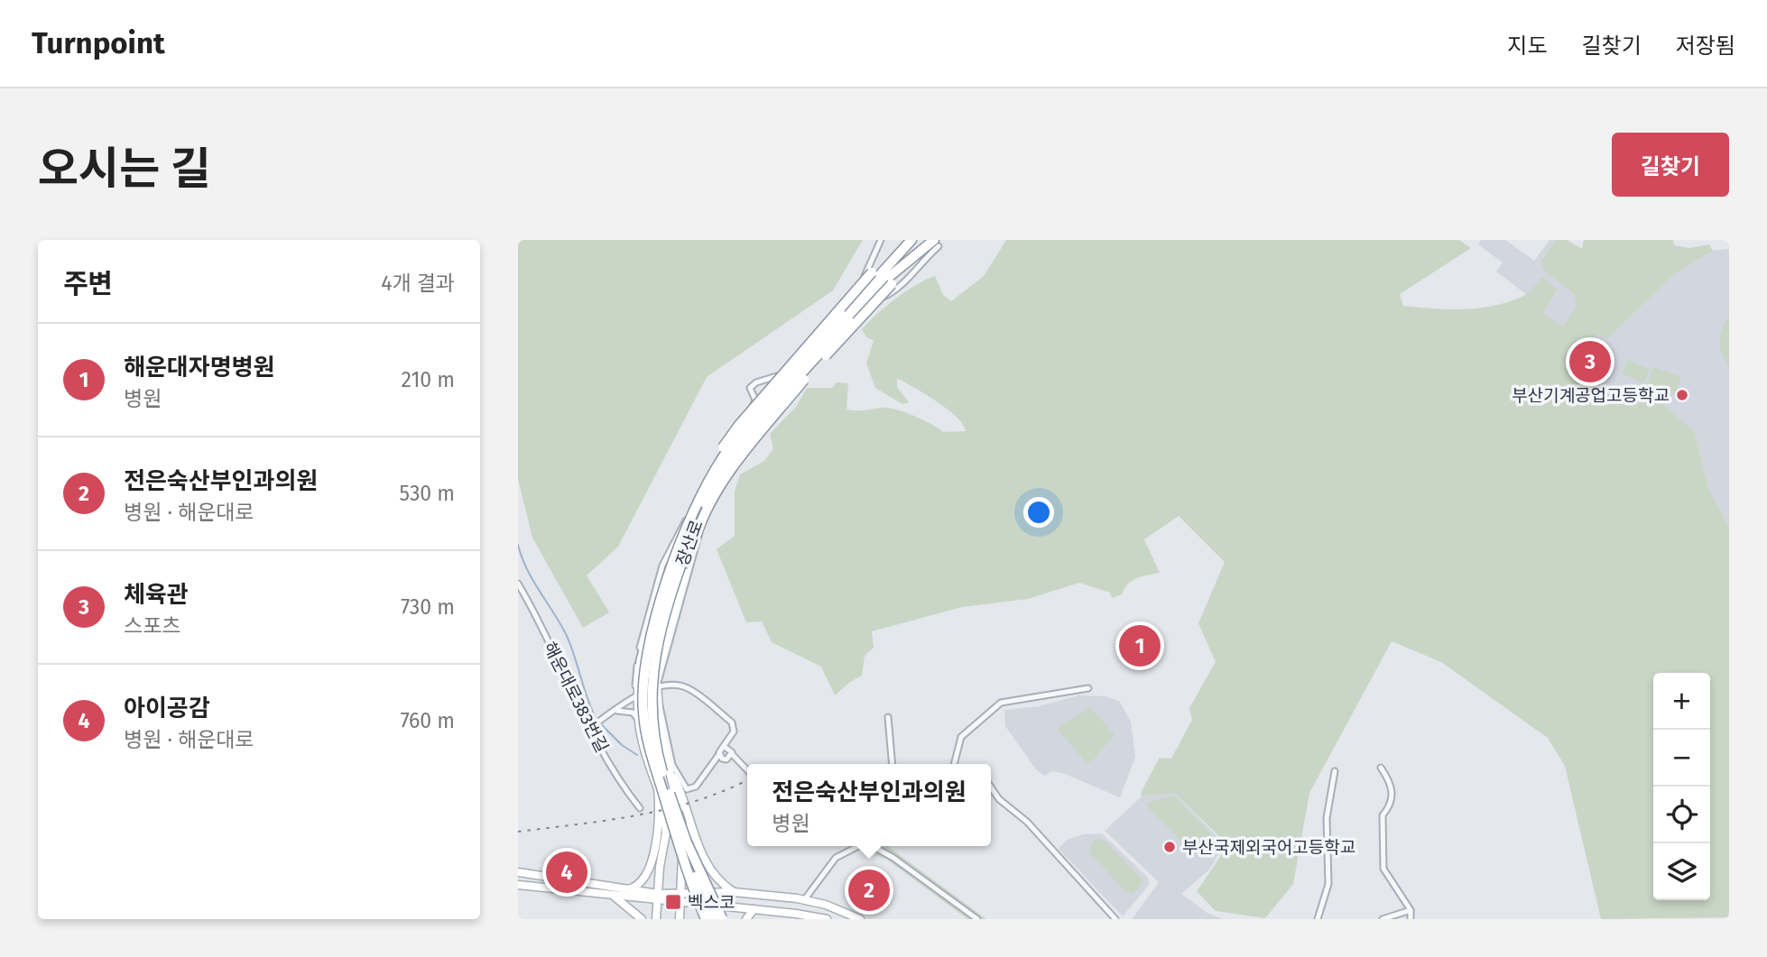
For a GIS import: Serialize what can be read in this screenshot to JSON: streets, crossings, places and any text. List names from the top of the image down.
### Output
{
  "streets": {
    "highway": ["장산로"],
    "street": ["해운대로383번길"]
  },
  "places": {
    "other": ["부산기계공업고등학교", "부산국제외국어고등학교"],
    "transit": ["벡스코"]
  },
  "page": {
    "header": "Turnpoint",
    "nav": ["지도", "길찾기", "저장됨"],
    "title": "오시는 길",
    "buttons": "길찾기",
    "heading": ["주변", "4개 결과"],
    "list": [
      {
        "mark": "1",
        "name": "해운대자명병원",
        "note": "병원",
        "value": "210 m"
      },
      {
        "mark": "2",
        "name": "전은숙산부인과의원",
        "note": "병원 · 해운대로",
        "value": "530 m"
      },
      {
        "mark": "3",
        "name": "체육관",
        "note": "스포츠",
        "value": "730 m"
      },
      {
        "mark": "4",
        "name": "아이공감",
        "note": "병원 · 해운대로",
        "value": "760 m"
      }
    ],
    "pins": [
      "3",
      "1",
      "4",
      "2"
    ],
    "map_buttons": ["+", "−"],
    "popup": ["전은숙산부인과의원", "병원"]
  }
}
